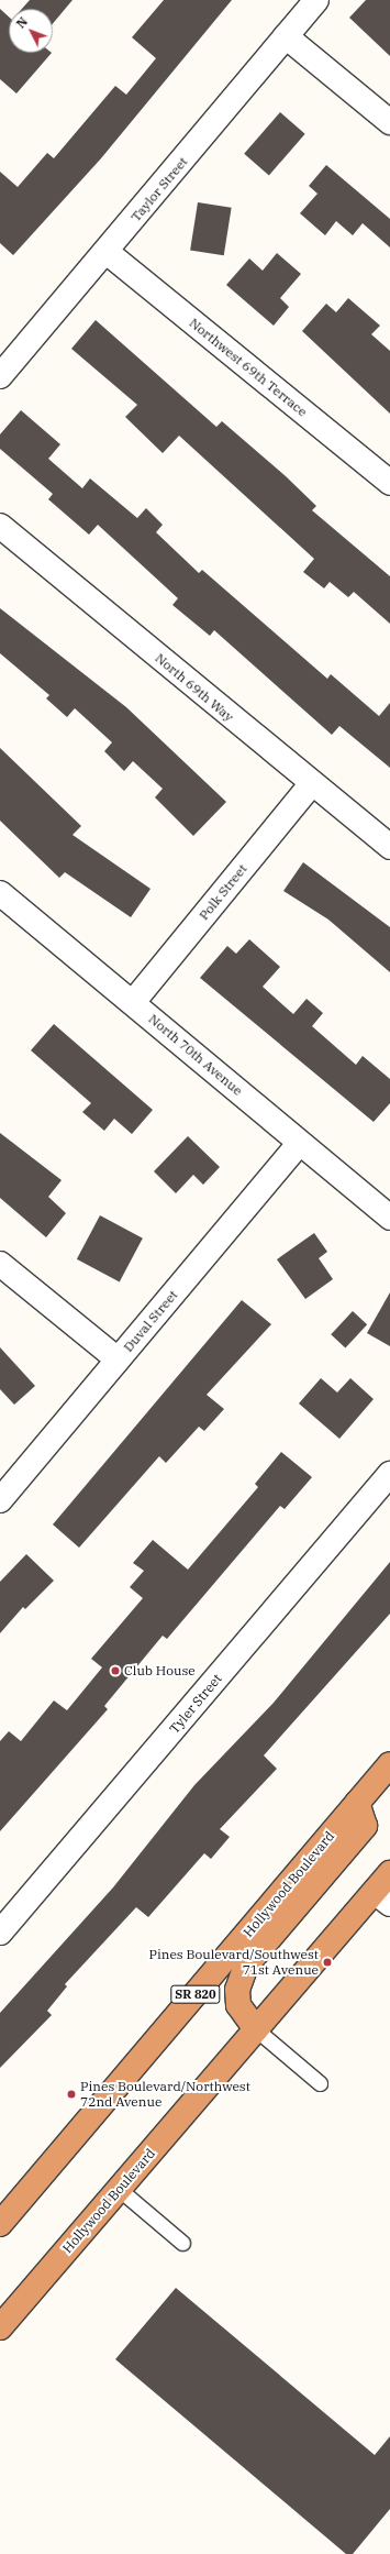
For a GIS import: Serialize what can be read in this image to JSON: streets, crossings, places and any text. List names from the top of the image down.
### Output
{
  "streets": {
    "highway": ["Hollywood Boulevard", "SR 820"],
    "street": [
      "Taylor Street",
      "Northwest 69th Terrace",
      "North 69th Way",
      "Polk Street",
      "North 70th Avenue",
      "Duval Street",
      "Tyler Street"
    ]
  },
  "crossings": [
    ["Taylor Street", "Northwest 69th Terrace"],
    ["North 69th Way", "Polk Street"],
    ["Polk Street", "North 70th Avenue"],
    ["North 70th Avenue", "Duval Street"]
  ],
  "places": ["Club House", "Pines Boulevard/Southwest 71st Avenue", "Pines Boulevard/Northwest 72nd Avenue"],
  "north": "top left"
}
